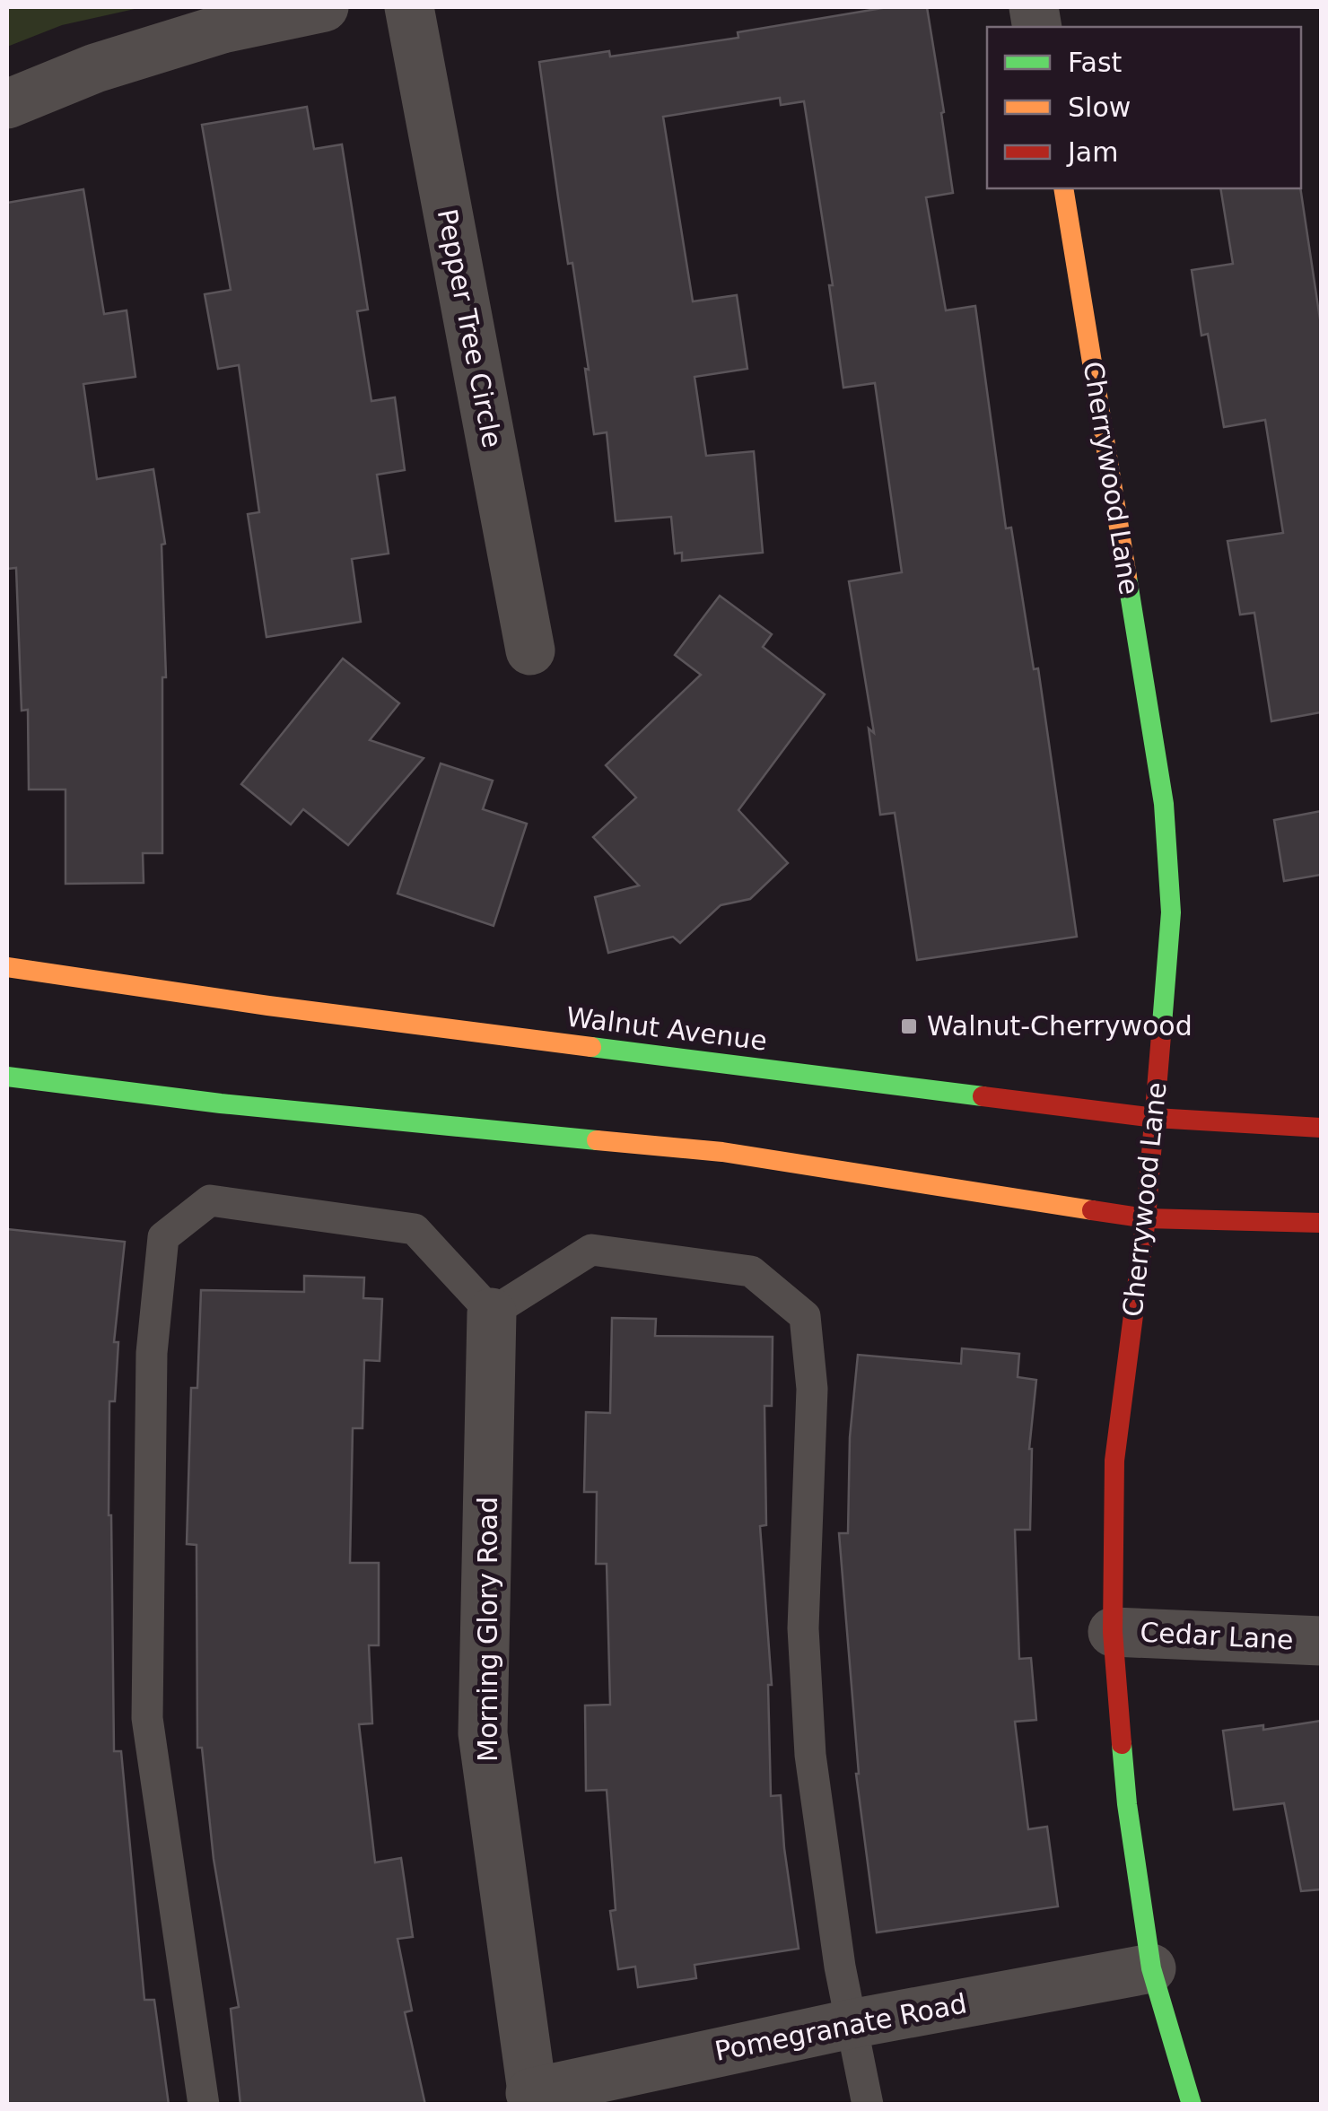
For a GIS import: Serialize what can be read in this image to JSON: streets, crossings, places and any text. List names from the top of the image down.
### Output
{
  "streets": {
    "main road": ["Cherrywood Lane", "Walnut Avenue"],
    "street": [
      "Pepper Tree Circle",
      "Morning Glory Road",
      "Cedar Lane",
      "Pomegranate Road"
    ]
  },
  "crossings": [
    ["Cherrywood Lane", "Walnut Avenue"],
    ["Cherrywood Lane", "Cedar Lane"],
    ["Cherrywood Lane", "Pomegranate Road"],
    ["Morning Glory Road", "Pomegranate Road"]
  ],
  "places": {
    "transit": ["Walnut-Cherrywood"]
  },
  "legend": ["Fast", "Slow", "Jam"]
}
